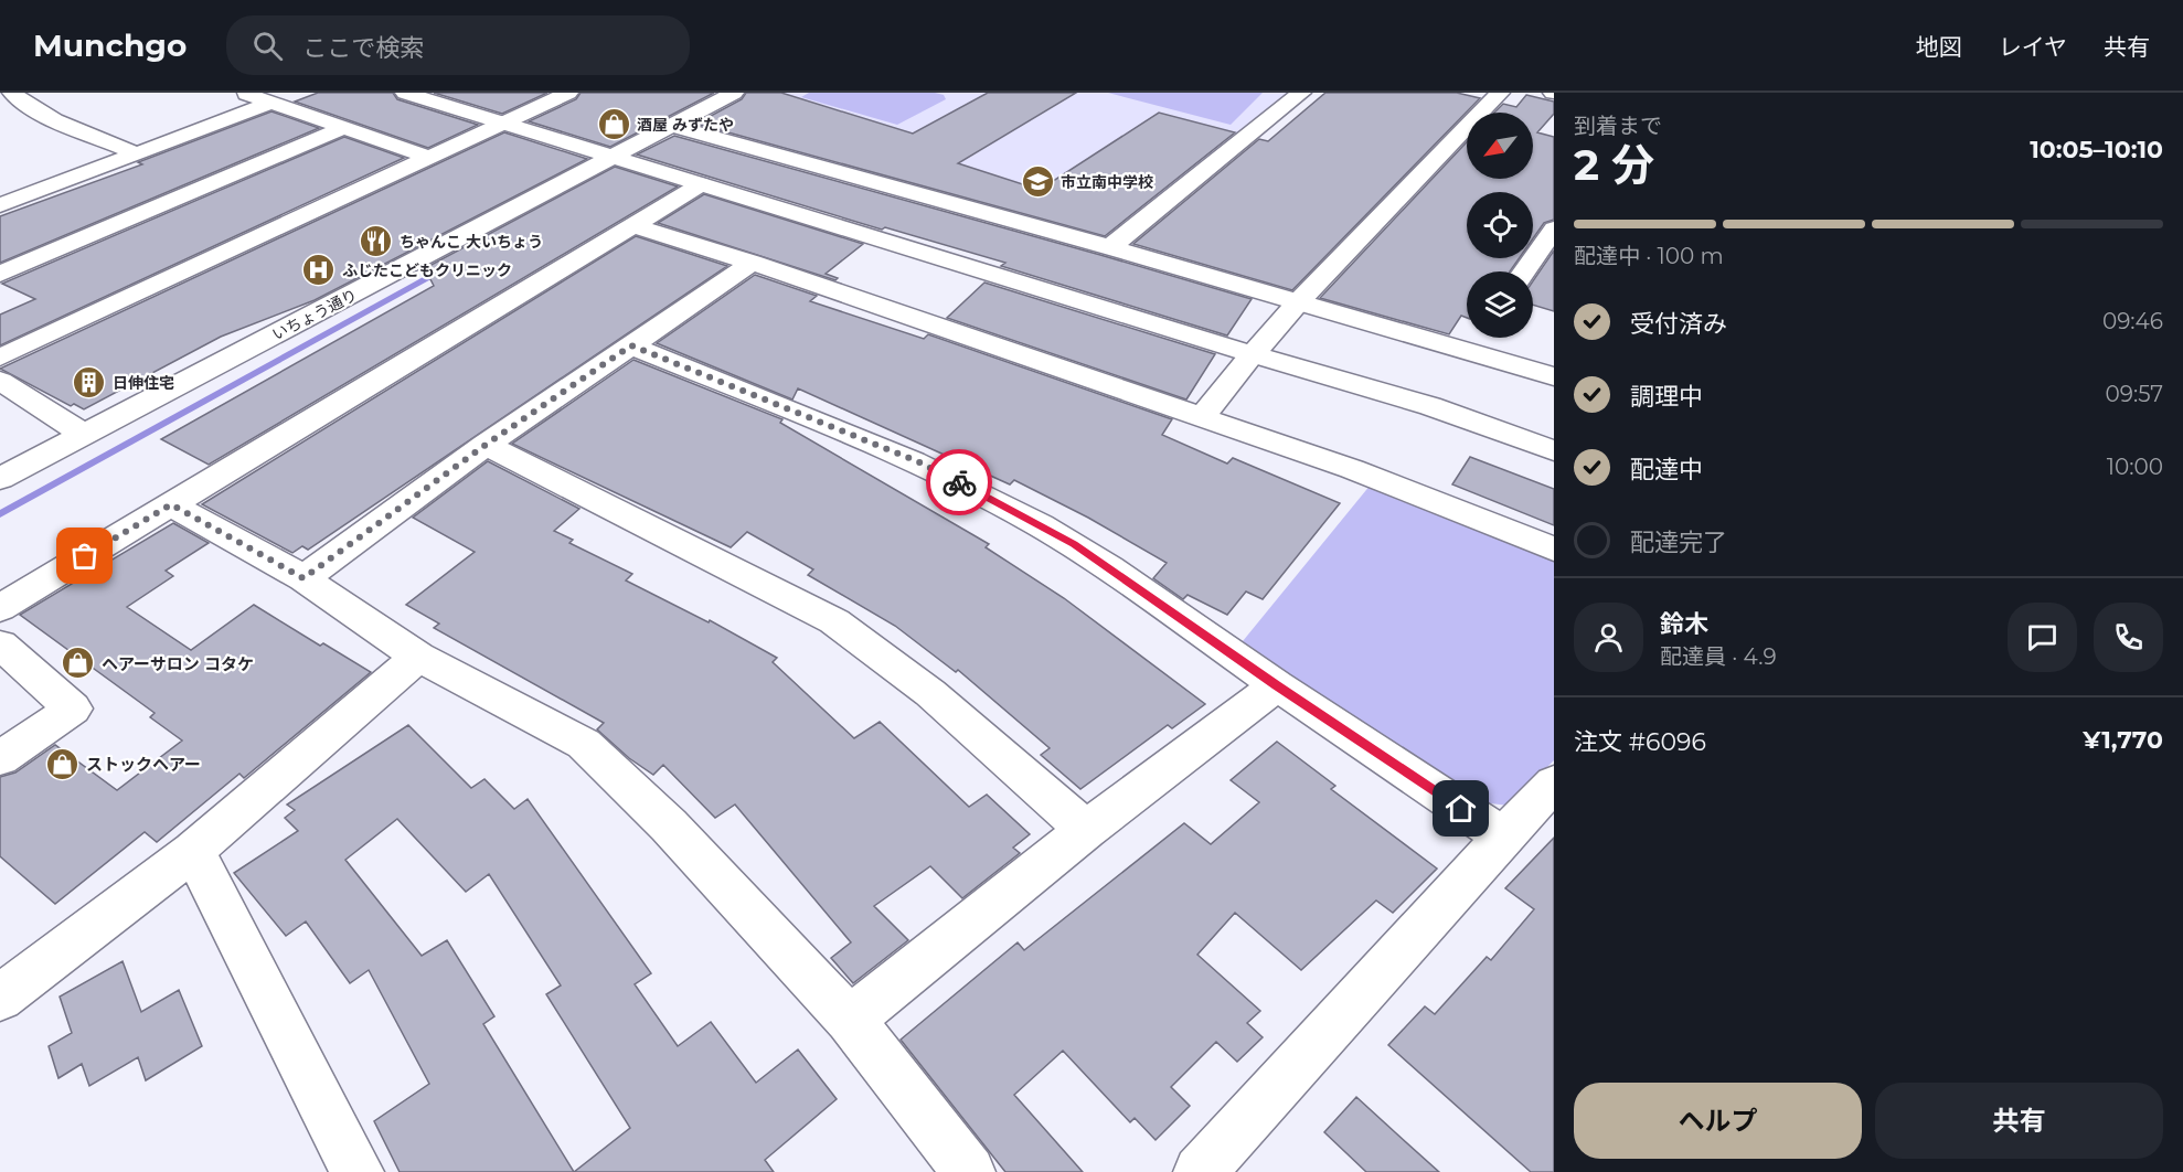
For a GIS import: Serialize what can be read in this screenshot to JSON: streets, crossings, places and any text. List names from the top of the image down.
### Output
{
  "streets": {
    "street": ["いちょう通り"]
  },
  "places": {
    "shop": ["酒屋 みずたや", "ヘアーサロン コタケ", "ストックヘアー"],
    "school or university": ["市立南中学校"],
    "restaurant": ["ちゃんこ 大いちょう"],
    "hospital": ["ふじたこどもクリニック"],
    "building": ["日伸住宅"]
  },
  "north": "bottom left",
  "page": {
    "header": "Munchgo",
    "search": "ここで検索",
    "nav": ["地図", "レイヤ", "共有"],
    "heading": ["2 分", "到着まで", "10:05–10:10"],
    "panel": [
      "鈴木",
      "配達員 · 4.9",
      "注文 #6096",
      "¥1,770"
    ],
    "bar": "配達中 · 100 m",
    "list": [
      ["受付済み", "09:46"],
      ["調理中", "09:57"],
      ["配達中", "10:00"],
      "配達完了"
    ],
    "buttons": ["ヘルプ", "共有"]
  }
}
